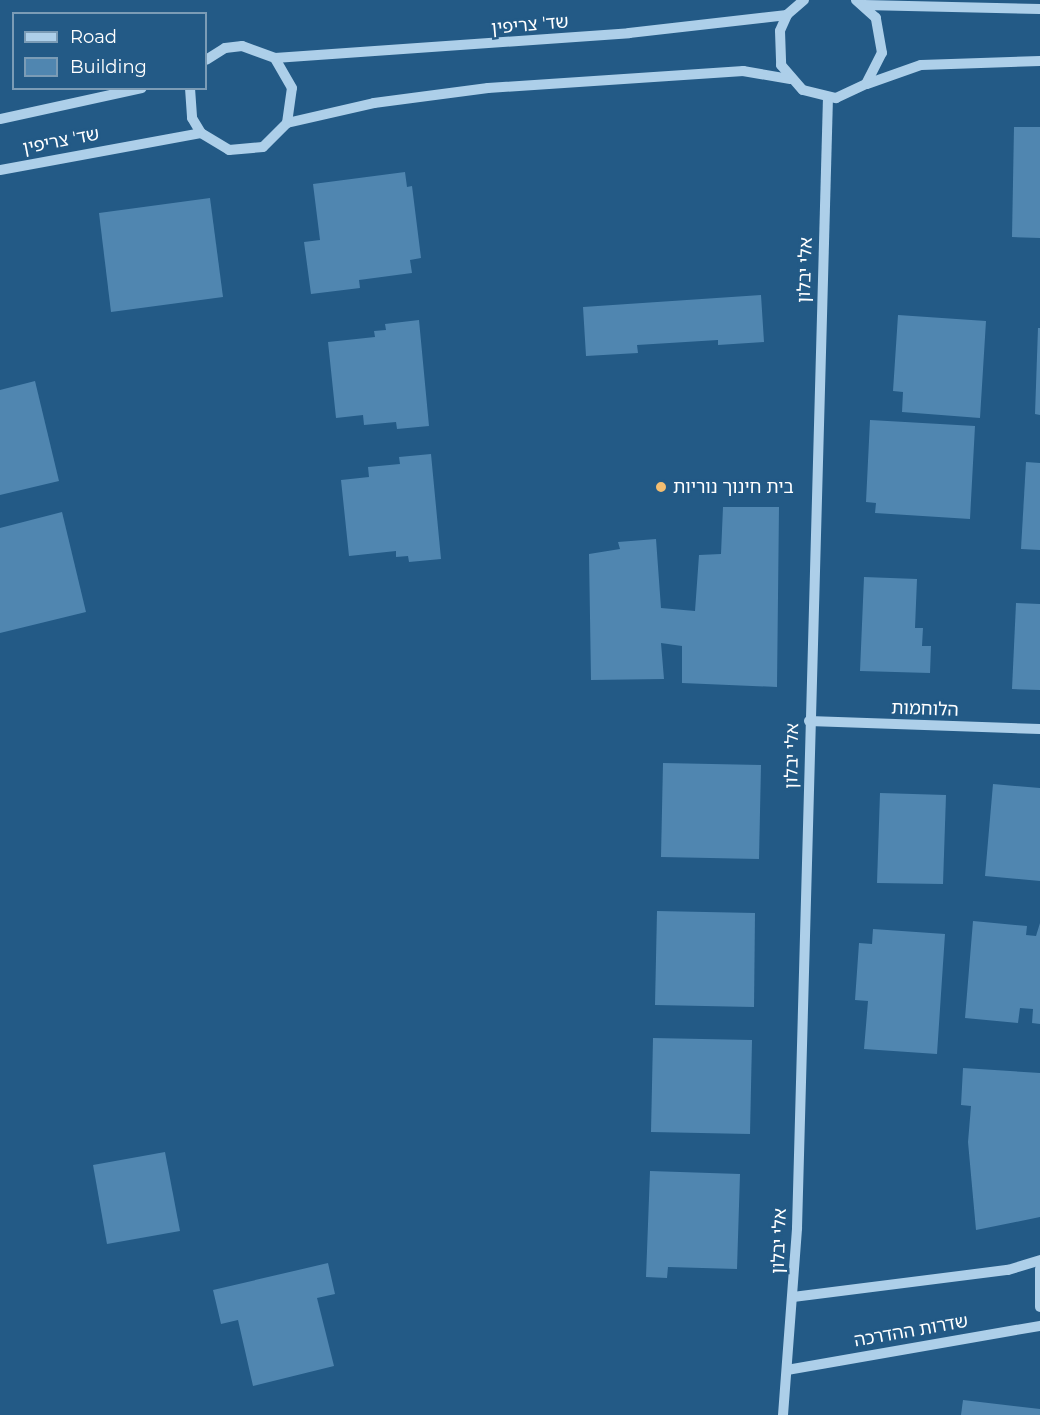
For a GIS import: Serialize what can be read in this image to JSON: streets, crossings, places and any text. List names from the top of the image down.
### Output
{
  "streets": {
    "street": [
      "שד' צריפין",
      "אלי יבלון",
      "הלוחמות",
      "שדרות ההדרכה"
    ]
  },
  "crossings": [
    ["אלי יבלון", "הלוחמות"],
    ["אלי יבלון", "שדרות ההדרכה"]
  ],
  "places": ["בית חינוך נוריות"],
  "legend": ["Road", "Building"]
}
